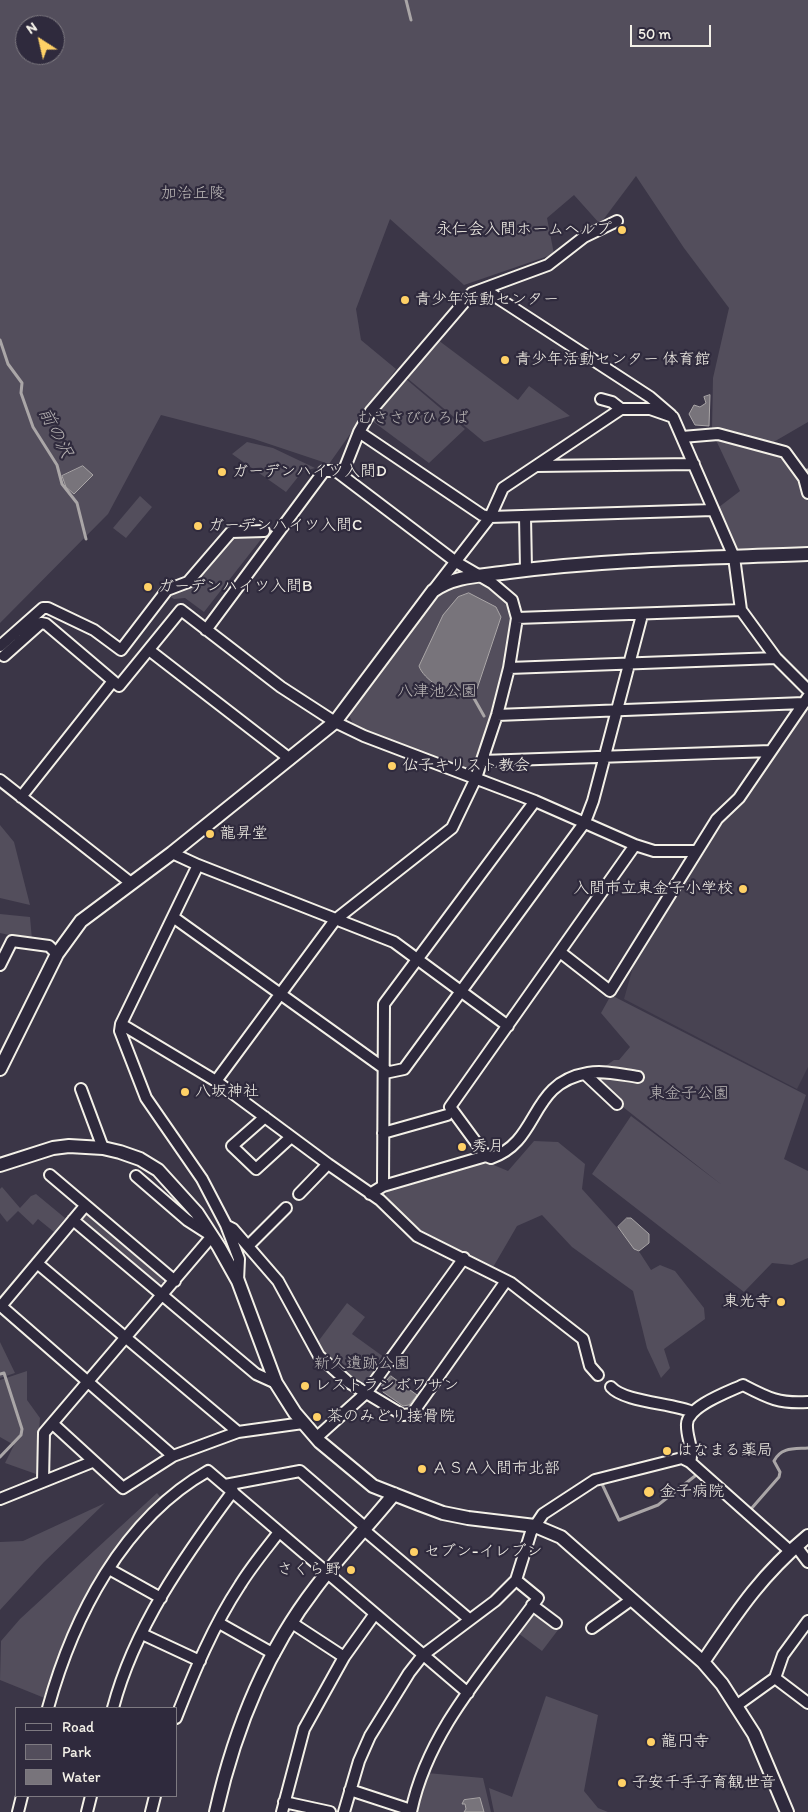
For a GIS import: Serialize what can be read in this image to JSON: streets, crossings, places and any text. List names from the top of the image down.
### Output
{
  "water": ["前の沢"],
  "parks": [
    "加治丘陵",
    "むささびひろば",
    "八津池公園",
    "東金子公園",
    "新久遺跡公園"
  ],
  "places": [
    "永仁会入間ホームヘルプ",
    "青少年活動センター",
    "青少年活動センター 体育館",
    "ガーデンハイツ入間D",
    "ガーデンハイツ入間C",
    "ガーデンハイツ入間B",
    "仏子キリスト教会",
    "龍昇堂",
    "入間市立東金子小学校",
    "八坂神社",
    "秀月",
    "東光寺",
    "レストランボワサン",
    "茶のみどり接骨院",
    "はなまる薬局",
    "ＡＳＡ入間市北部",
    "金子病院",
    "セブン-イレブン",
    "さくら野",
    "龍円寺",
    "子安千手子育観世音"
  ],
  "legend": ["Road", "Park", "Water"],
  "scale_bar": "50 m",
  "north": "top left"
}
